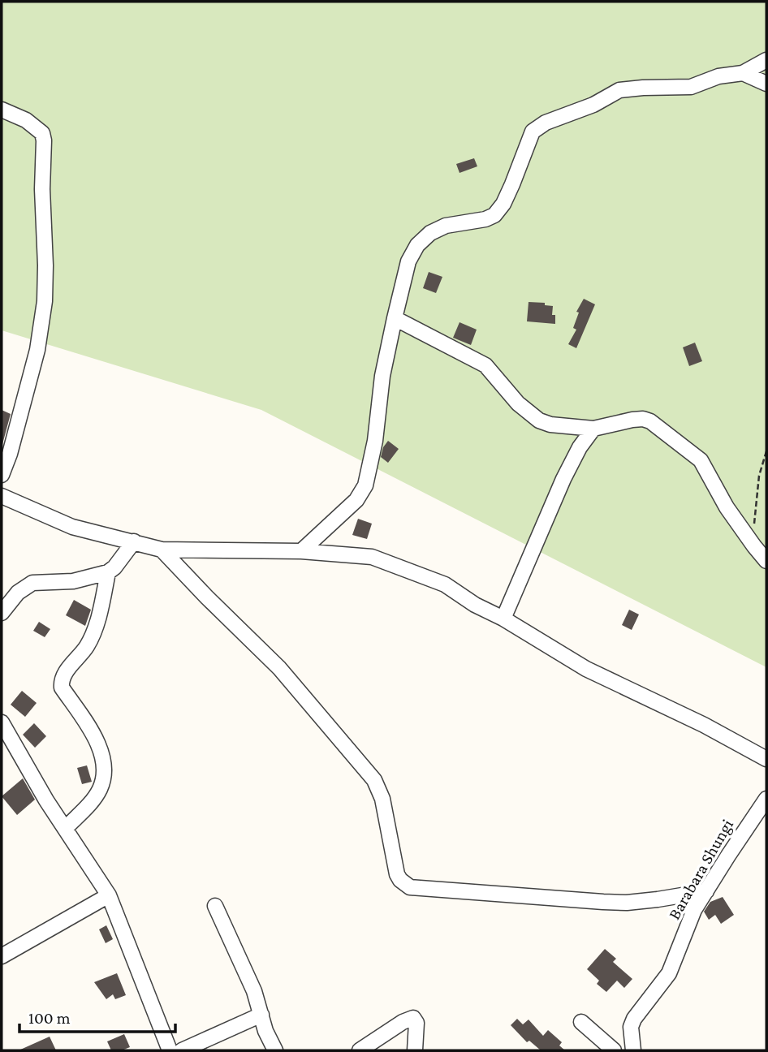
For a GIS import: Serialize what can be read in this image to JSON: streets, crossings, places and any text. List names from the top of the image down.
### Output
{
  "streets": {
    "street": ["Barabara Shungi"]
  },
  "scale_bar": "100 m"
}
